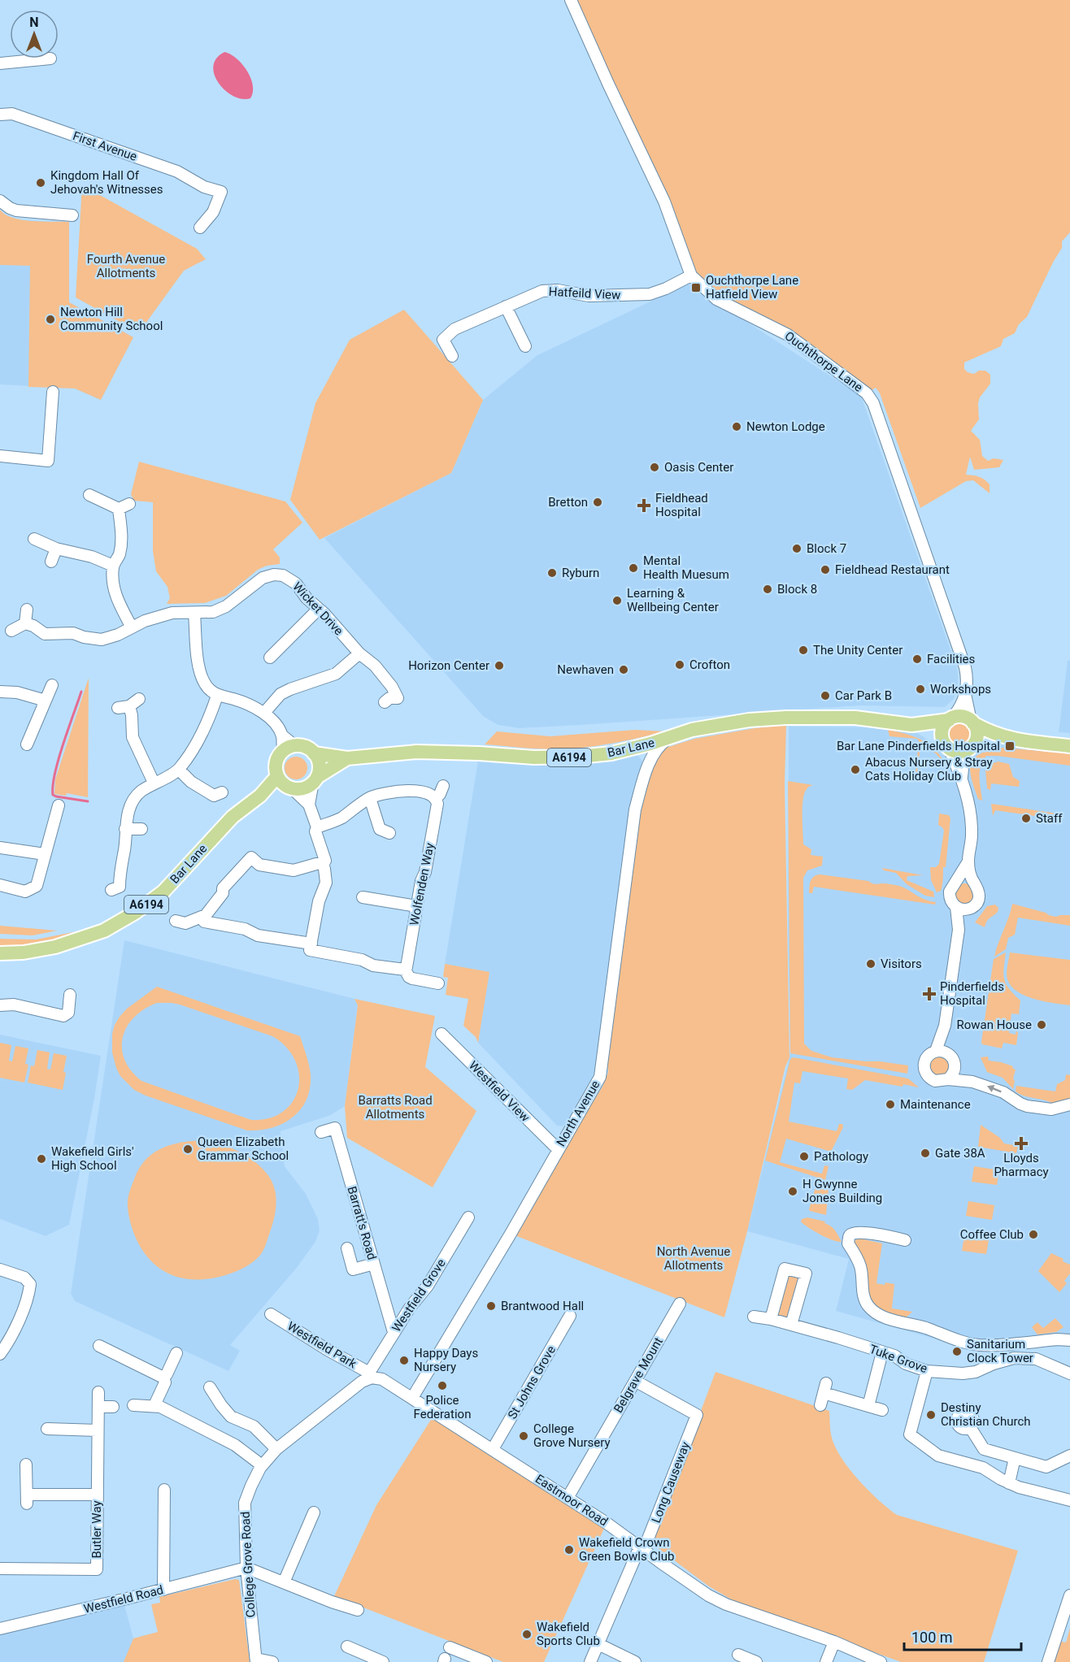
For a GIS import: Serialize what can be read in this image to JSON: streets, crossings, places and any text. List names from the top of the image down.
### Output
{
  "streets": {
    "main road": ["Bar Lane", "A6194"],
    "street": [
      "First Avenue",
      "Hatfeild View",
      "Ouchthorpe Lane",
      "Wicket Drive",
      "Wolfenden Way",
      "Westfield View",
      "North Avenue",
      "Barratt's Road",
      "Westfield Grove",
      "Westfield Park",
      "Tuke Grove",
      "Belgrave Mount",
      "St Johns Grove",
      "Long Causeway",
      "Eastmoor Road",
      "Butler Way",
      "College Grove Road",
      "Westfield Road"
    ]
  },
  "crossings": [
    ["Hatfeild View", "Ouchthorpe Lane"],
    ["Ouchthorpe Lane", "Bar Lane"],
    ["Ouchthorpe Lane", "A6194"],
    ["Bar Lane", "A6194"],
    ["Bar Lane", "North Avenue"],
    ["Westfield View", "North Avenue"],
    ["North Avenue", "Eastmoor Road"],
    ["Barratt's Road", "Westfield Grove"],
    ["Westfield Grove", "Westfield Park"],
    ["Westfield Grove", "Eastmoor Road"],
    ["Westfield Grove", "College Grove Road"],
    ["Westfield Park", "Eastmoor Road"],
    ["Westfield Park", "College Grove Road"],
    ["Belgrave Mount", "Long Causeway"],
    ["Belgrave Mount", "Eastmoor Road"],
    ["St Johns Grove", "Eastmoor Road"],
    ["Long Causeway", "Eastmoor Road"],
    ["Eastmoor Road", "College Grove Road"],
    ["College Grove Road", "Westfield Road"]
  ],
  "parks": ["Fourth Avenue Allotments", "Barratts Road Allotments", "North Avenue Allotments"],
  "places": {
    "other": [
      "Kingdom Hall Of Jehovah's Witnesses",
      "Newton Hill Community School",
      "Newton Lodge",
      "Oasis Center",
      "Bretton",
      "Block 7",
      "Mental Health Muesum",
      "Fieldhead Restaurant",
      "Ryburn",
      "Block 8",
      "Learning & Wellbeing Center",
      "The Unity Center",
      "Facilities",
      "Crofton",
      "Horizon Center",
      "Newhaven",
      "Workshops",
      "Car Park B",
      "Abacus Nursery & Stray Cats Holiday Club",
      "Staff",
      "Visitors",
      "Rowan House",
      "Maintenance",
      "Queen Elizabeth Grammar School",
      "Gate 38A",
      "Pathology",
      "Wakefield Girls' High School",
      "H Gwynne Jones Building",
      "Coffee Club",
      "Brantwood Hall",
      "Sanitarium Clock Tower",
      "Happy Days Nursery",
      "Police Federation",
      "Destiny Christian Church",
      "College Grove Nursery",
      "Wakefield Crown Green Bowls Club",
      "Wakefield Sports Club"
    ],
    "transit": ["Ouchthorpe Lane Hatfield View", "Bar Lane Pinderfields Hospital"],
    "health": ["Fieldhead Hospital", "Pinderfields Hospital", "Lloyds Pharmacy"]
  },
  "scale_bar": "100 m",
  "north": "top"
}
